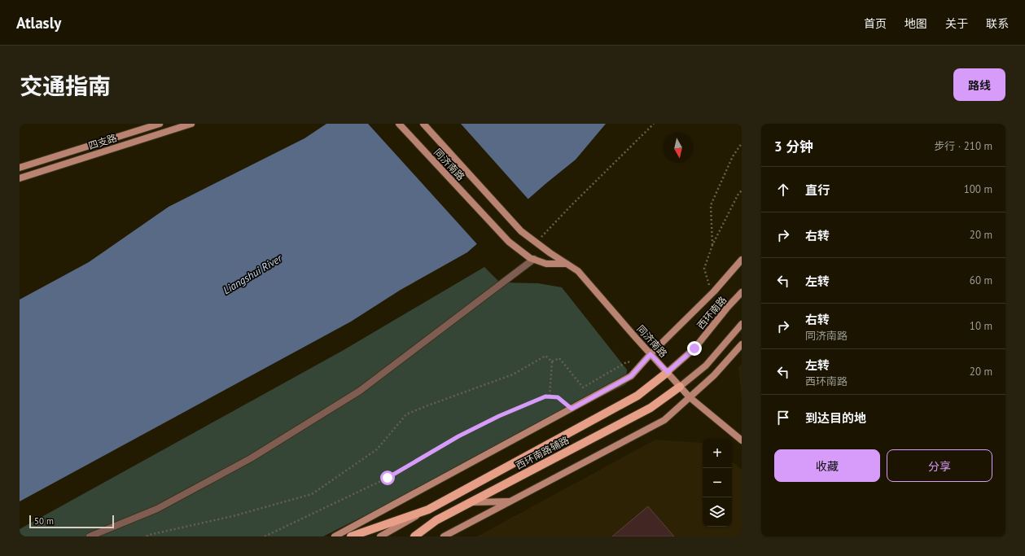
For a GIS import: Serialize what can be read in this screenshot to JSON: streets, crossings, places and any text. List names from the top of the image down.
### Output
{
  "streets": {
    "main road": ["西环南路辅路"],
    "street": ["四支路", "同济南路", "西环南路"]
  },
  "crossings": [
    ["同济南路", "西环南路"],
    ["同济南路", "西环南路辅路"]
  ],
  "water": ["Liangshui River"],
  "scale_bar": "50 m",
  "north": "bottom",
  "page": {
    "header": "Atlasly",
    "nav": [
      "首页",
      "地图",
      "关于",
      "联系"
    ],
    "title": "交通指南",
    "buttons": [
      "路线",
      ["收藏", "分享"]
    ],
    "heading": ["3 分钟", "步行 · 210 m"],
    "list": [
      ["直行", "100 m"],
      ["右转", "20 m"],
      ["左转", "60 m"],
      ["右转", "同济南路", "10 m"],
      ["左转", "西环南路", "20 m"],
      "到达目的地"
    ],
    "map_buttons": ["+", "−"],
    "scale": "50 m"
  }
}
